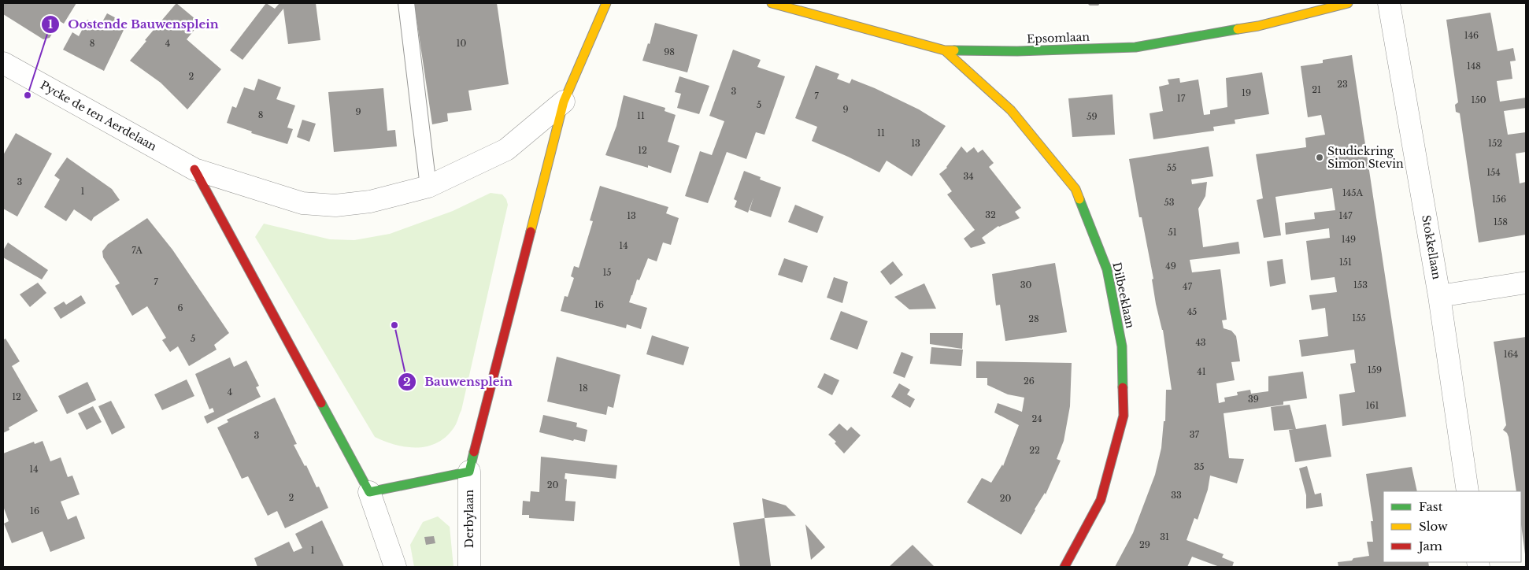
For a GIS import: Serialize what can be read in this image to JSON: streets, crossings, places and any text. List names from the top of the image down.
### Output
{
  "streets": {
    "street": [
      "Epsomlaan",
      "Pycke de ten Aerdelaan",
      "Stokkellaan",
      "Dilbeeklaan",
      "Derbylaan"
    ]
  },
  "crossings": [
    ["Epsomlaan", "Dilbeeklaan"]
  ],
  "places": ["Oostende Bauwensplein", "Studiekring Simon Stevin", "Bauwensplein"],
  "house_numbers": [
    "146",
    "8",
    "4",
    "10",
    "98",
    "148",
    "2",
    "23",
    "21",
    "3",
    "19",
    "7",
    "17",
    "150",
    "5",
    "9",
    "9",
    "8",
    "11",
    "59",
    "11",
    "13",
    "152",
    "12",
    "55",
    "154",
    "34",
    "3",
    "1",
    "145A",
    "156",
    "53",
    "32",
    "13",
    "147",
    "158",
    "51",
    "149",
    "14",
    "7A",
    "151",
    "49",
    "15",
    "7",
    "30",
    "153",
    "47",
    "16",
    "6",
    "45",
    "155",
    "28",
    "5",
    "43",
    "164",
    "159",
    "41",
    "26",
    "18",
    "4",
    "12",
    "39",
    "161",
    "24",
    "37",
    "3",
    "22",
    "35",
    "14",
    "20",
    "33",
    "2",
    "20",
    "16",
    "31",
    "29",
    "1"
  ],
  "legend": ["Fast", "Slow", "Jam"]
}
